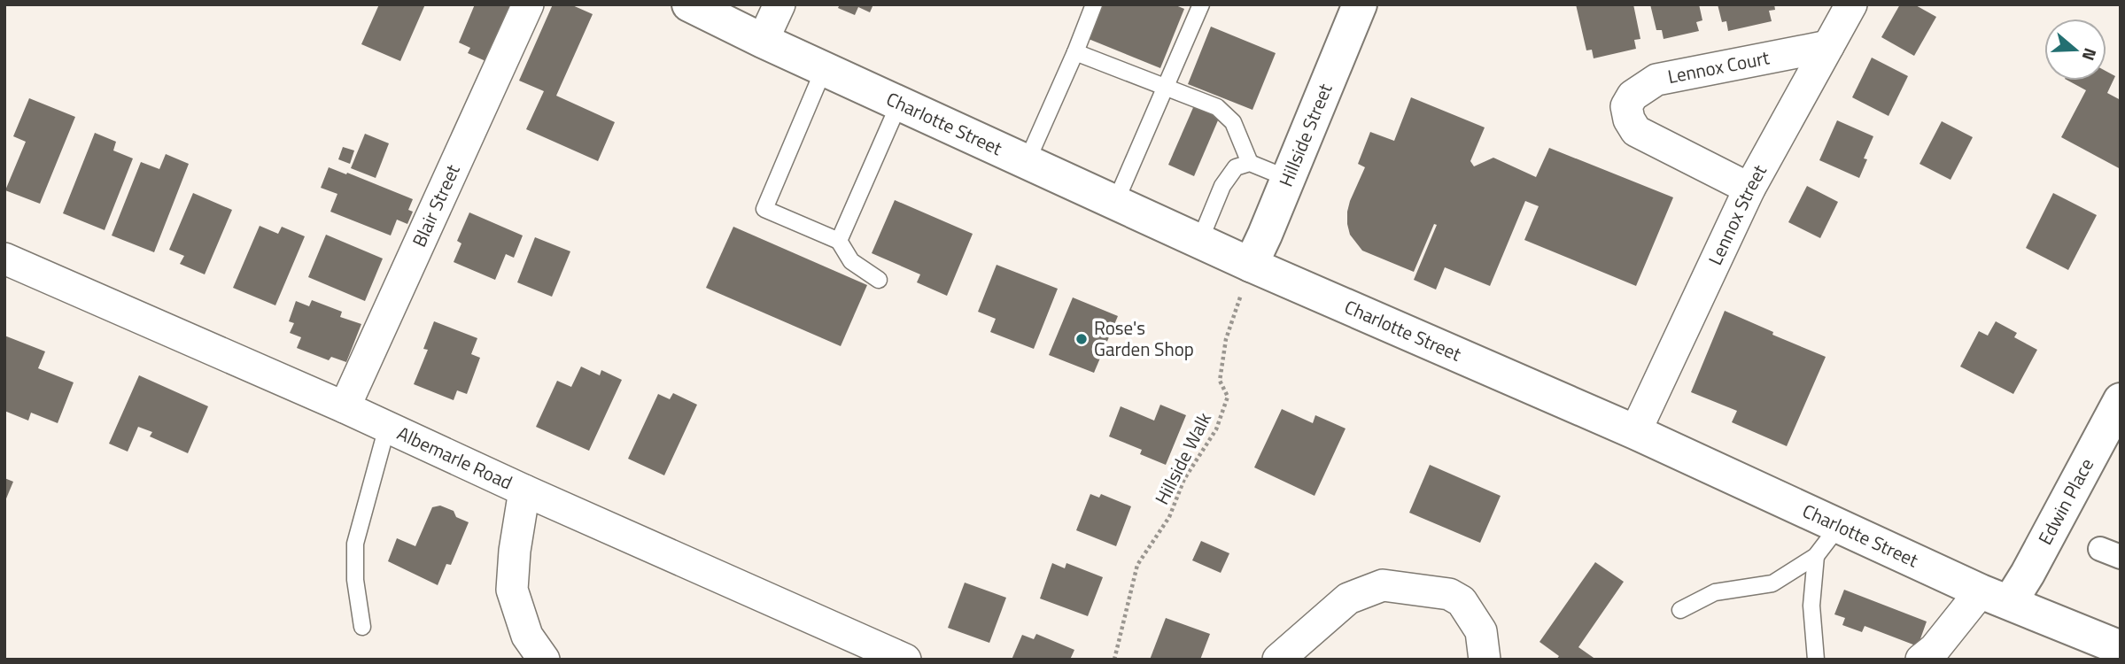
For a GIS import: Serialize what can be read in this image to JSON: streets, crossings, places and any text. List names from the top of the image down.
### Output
{
  "streets": {
    "street": [
      "Lennox Court",
      "Charlotte Street",
      "Hillside Street",
      "Blair Street",
      "Lennox Street",
      "Albemarle Road",
      "Edwin Place"
    ],
    "path": ["Hillside Walk"]
  },
  "crossings": [
    ["Lennox Court", "Lennox Street"],
    ["Charlotte Street", "Hillside Street"],
    ["Charlotte Street", "Lennox Street"],
    ["Charlotte Street", "Hillside Walk"],
    ["Charlotte Street", "Edwin Place"],
    ["Hillside Street", "Hillside Walk"],
    ["Blair Street", "Albemarle Road"]
  ],
  "places": ["Rose's Garden Shop"],
  "north": "right"
}
